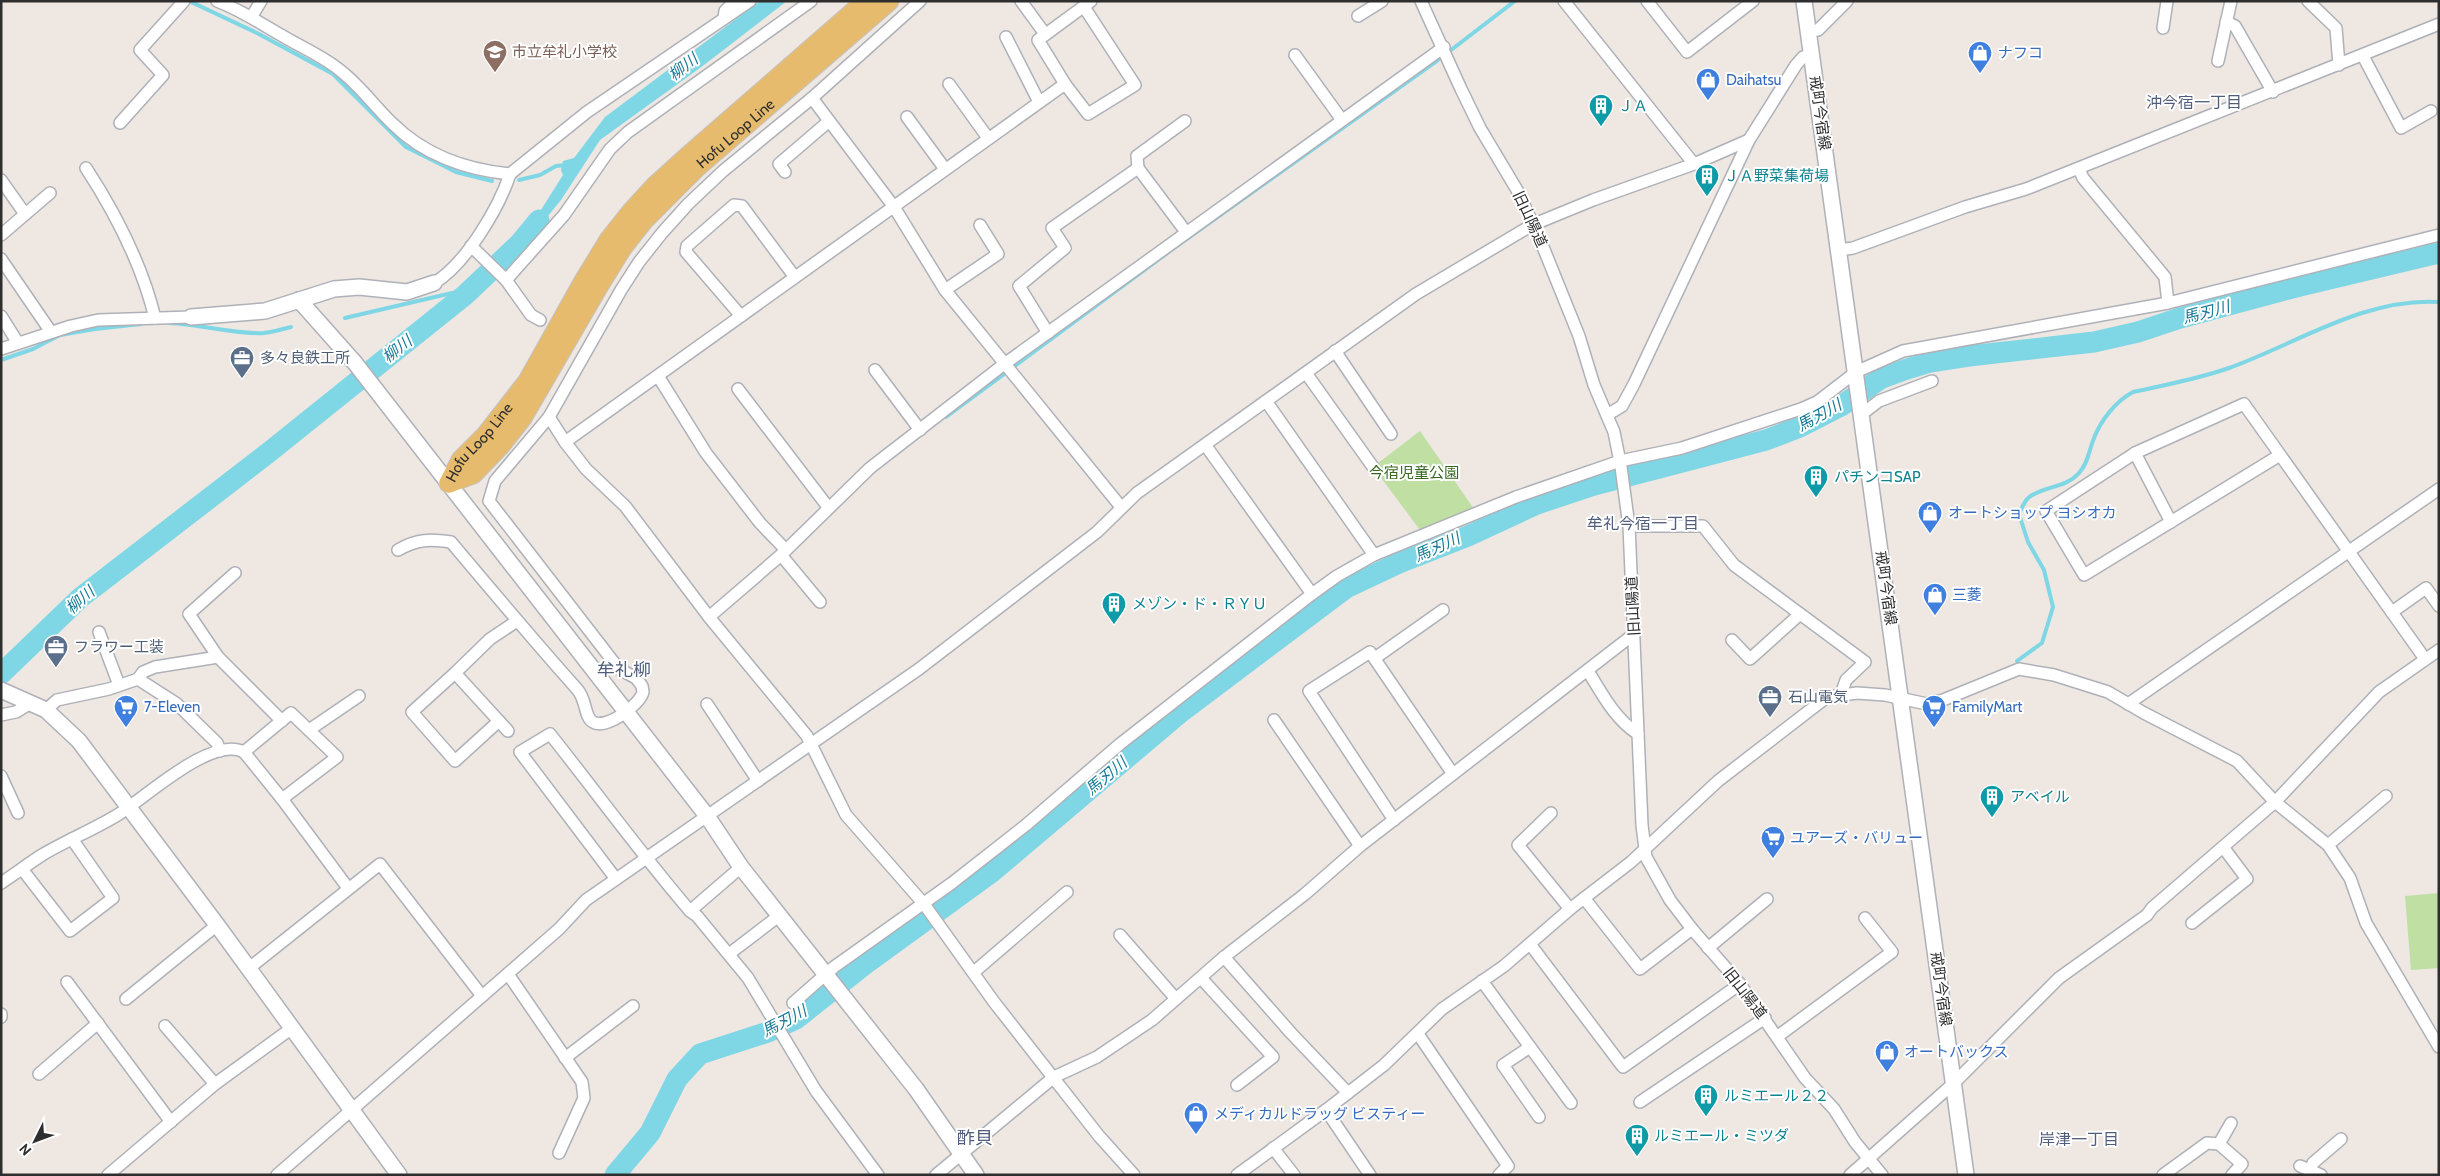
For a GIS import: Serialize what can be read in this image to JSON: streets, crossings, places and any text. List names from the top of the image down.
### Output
{
  "streets": {
    "main road": ["Hofu Loop Line"],
    "street": ["戒町今宿線", "旧山陽道"]
  },
  "districts": [
    "沖今宿一丁目",
    "牟礼今宿一丁目",
    "牟礼柳",
    "酢貝",
    "岸津一丁目"
  ],
  "water": ["柳川", "馬刃川"],
  "parks": ["今宿児童公園"],
  "places": {
    "school or university": ["市立牟礼小学校"],
    "shop": [
      "ナフコ",
      "Daihatsu",
      "オートショップ ヨシオカ",
      "三菱",
      "オートバックス",
      "メディカルドラッグ ビスティー"
    ],
    "building": [
      "ＪＡ",
      "ＪＡ野菜集荷場",
      "パチンコSAP",
      "メゾン・ド・ＲＹＵ",
      "アベイル",
      "ルミエール２２",
      "ルミエール・ミツダ"
    ],
    "office": ["多々良鉄工所", "フラワー工装", "石山電気"],
    "supermarket": ["7-Eleven", "FamilyMart", "ユアーズ・バリュー"]
  },
  "north": "bottom left"
}
